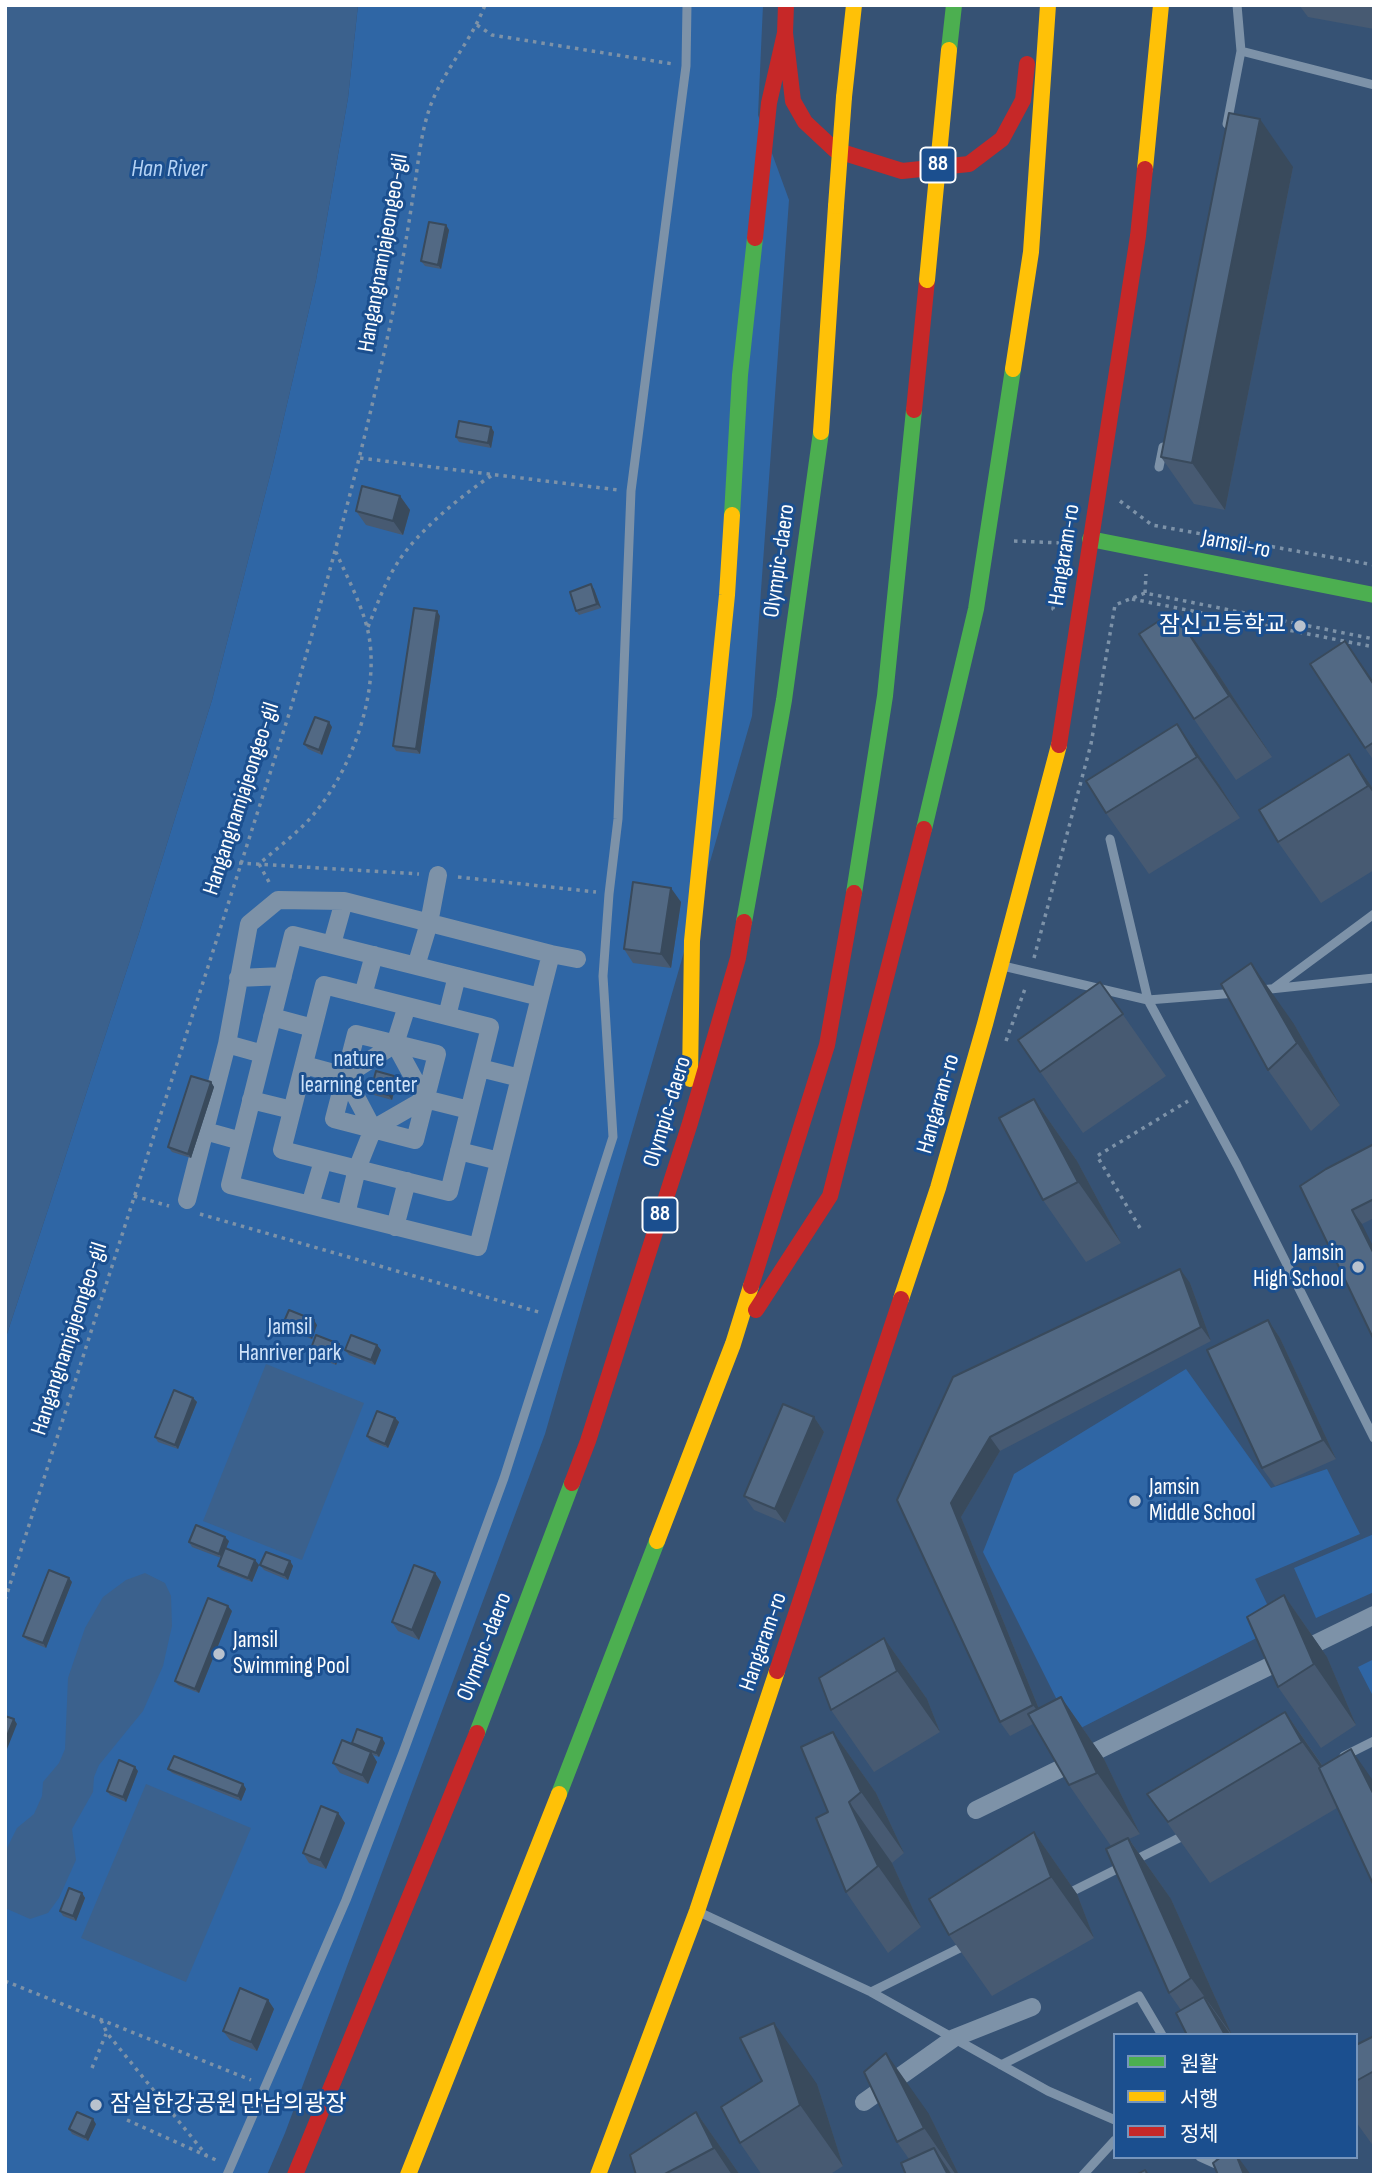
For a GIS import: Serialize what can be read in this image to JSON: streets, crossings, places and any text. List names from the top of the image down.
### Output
{
  "streets": {
    "main road": [
      "88",
      "Jamsil-ro",
      "Hangaram-ro",
      "Olympic-daero"
    ],
    "path": ["Hangangnamjajeongeo-gil"]
  },
  "crossings": [
    ["Jamsil-ro", "Hangaram-ro"]
  ],
  "water": ["Han River"],
  "parks": ["nature learning center", "Jamsil Hanriver park"],
  "places": [
    "잠신고등학교",
    "Jamsin High School",
    "Jamsin Middle School",
    "Jamsil Swimming Pool",
    "잠실한강공원 만남의광장"
  ],
  "legend": ["원활", "서행", "정체"]
}
